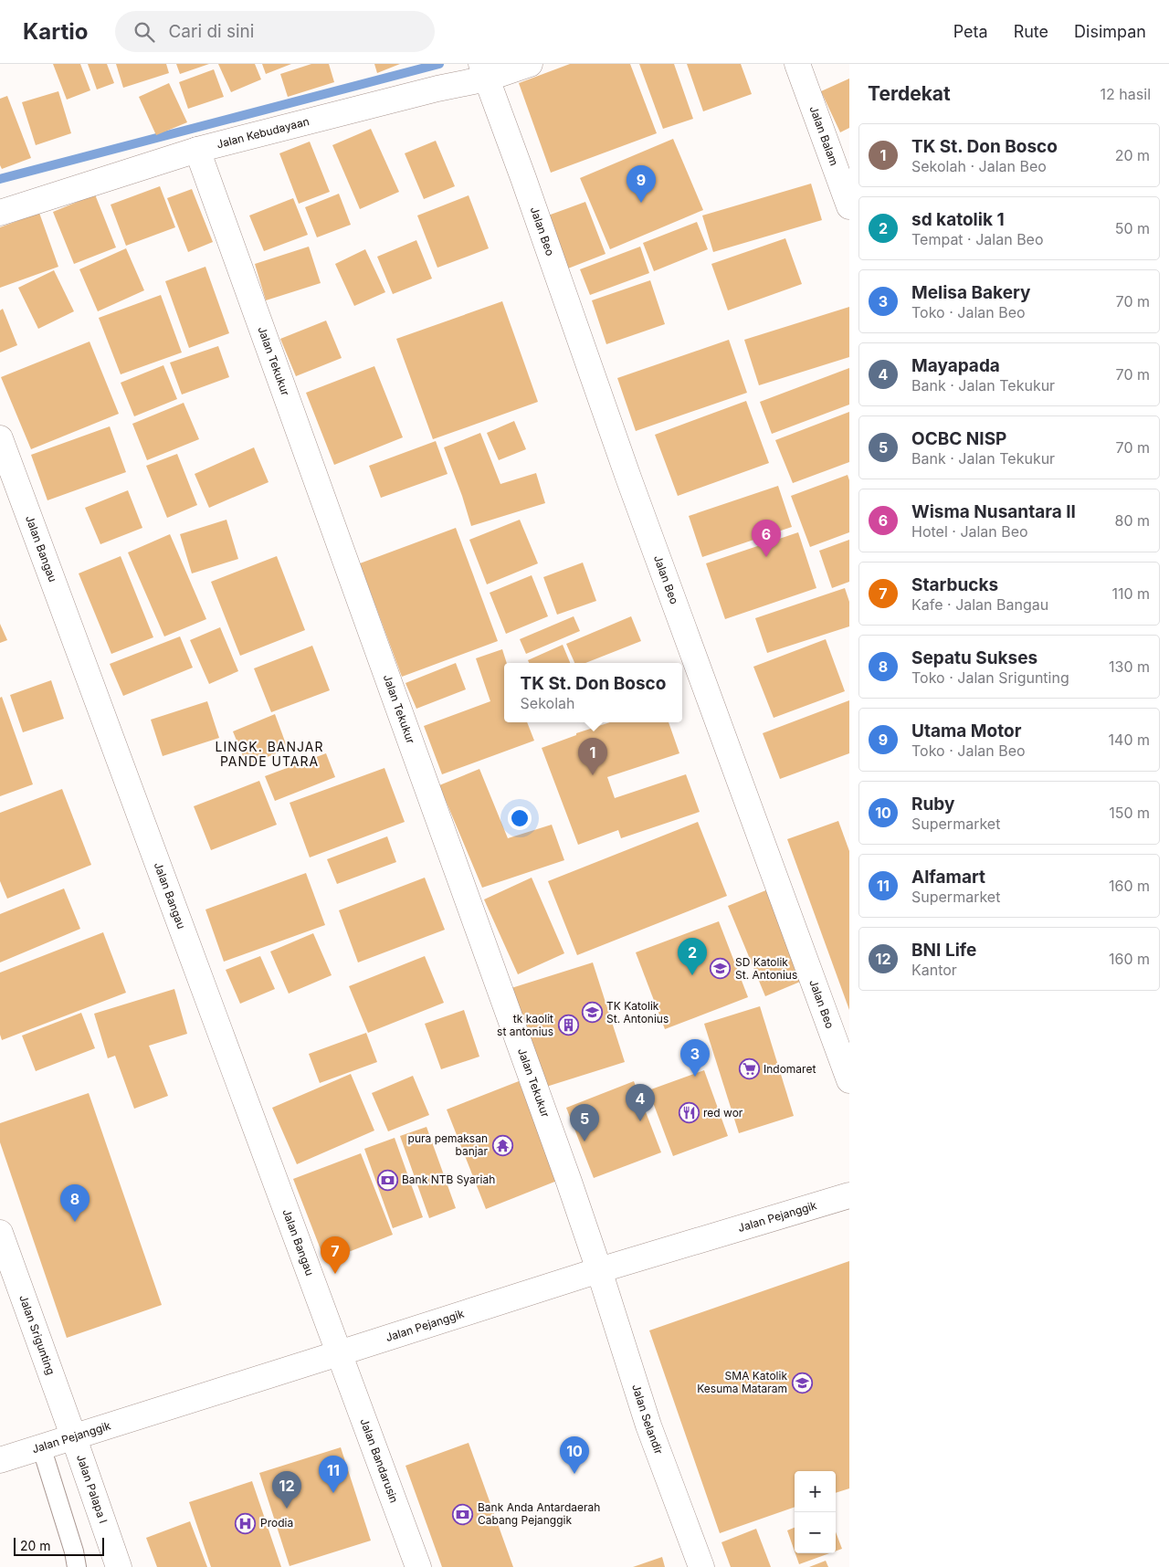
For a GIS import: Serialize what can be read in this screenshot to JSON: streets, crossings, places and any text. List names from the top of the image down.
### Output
{
  "streets": {
    "street": [
      "Jalan Kebudayaan",
      "Jalan Balam",
      "Jalan Beo",
      "Jalan Tekukur",
      "Jalan Bangau",
      "Jalan Pejanggik",
      "Jalan Srigunting",
      "Jalan Selandir",
      "Jalan Bandarusin",
      "Jalan Palapa I"
    ]
  },
  "crossings": [
    ["Jalan Kebudayaan", "Jalan Beo"],
    ["Jalan Kebudayaan", "Jalan Tekukur"],
    ["Jalan Tekukur", "Jalan Pejanggik"],
    ["Jalan Tekukur", "Jalan Selandir"],
    ["Jalan Bangau", "Jalan Pejanggik"],
    ["Jalan Bangau", "Jalan Bandarusin"],
    ["Jalan Pejanggik", "Jalan Srigunting"],
    ["Jalan Pejanggik", "Jalan Selandir"],
    ["Jalan Pejanggik", "Jalan Bandarusin"],
    ["Jalan Pejanggik", "Jalan Palapa I"],
    ["Jalan Srigunting", "Jalan Palapa I"]
  ],
  "districts": ["LINGK. BANJAR PANDE UTARA"],
  "places": {
    "school or university": ["SD Katolik St. Antonius", "TK Katolik St. Antonius", "SMA Katolik Kesuma Mataram"],
    "building": ["tk kaolit st antonius"],
    "supermarket": ["Indomaret"],
    "restaurant": ["red wor"],
    "temple": ["pura pemaksan banjar"],
    "bank": ["Bank NTB Syariah", "Bank Anda Antardaerah Cabang Pejanggik"],
    "hospital": ["Prodia"]
  },
  "scale_bar": "20 m",
  "page": {
    "header": "Kartio",
    "search": "Cari di sini",
    "nav": ["Peta", "Rute", "Disimpan"],
    "heading": ["Terdekat", "12 hasil"],
    "list": [
      {
        "mark": "1",
        "name": "TK St. Don Bosco",
        "note": "Sekolah · Jalan Beo",
        "value": "20 m"
      },
      {
        "mark": "2",
        "name": "sd katolik 1",
        "note": "Tempat · Jalan Beo",
        "value": "50 m"
      },
      {
        "mark": "3",
        "name": "Melisa Bakery",
        "note": "Toko · Jalan Beo",
        "value": "70 m"
      },
      {
        "mark": "4",
        "name": "Mayapada",
        "note": "Bank · Jalan Tekukur",
        "value": "70 m"
      },
      {
        "mark": "5",
        "name": "OCBC NISP",
        "note": "Bank · Jalan Tekukur",
        "value": "70 m"
      },
      {
        "mark": "6",
        "name": "Wisma Nusantara II",
        "note": "Hotel · Jalan Beo",
        "value": "80 m"
      },
      {
        "mark": "7",
        "name": "Starbucks",
        "note": "Kafe · Jalan Bangau",
        "value": "110 m"
      },
      {
        "mark": "8",
        "name": "Sepatu Sukses",
        "note": "Toko · Jalan Srigunting",
        "value": "130 m"
      },
      {
        "mark": "9",
        "name": "Utama Motor",
        "note": "Toko · Jalan Beo",
        "value": "140 m"
      },
      {
        "mark": "10",
        "name": "Ruby",
        "note": "Supermarket",
        "value": "150 m"
      },
      {
        "mark": "11",
        "name": "Alfamart",
        "note": "Supermarket",
        "value": "160 m"
      },
      {
        "mark": "12",
        "name": "BNI Life",
        "note": "Kantor",
        "value": "160 m"
      }
    ],
    "pins": [
      "9",
      "6",
      "1",
      "2",
      "3",
      "4",
      "5",
      "8",
      "7",
      "10",
      "11",
      "12"
    ],
    "popup": ["TK St. Don Bosco", "Sekolah"],
    "map_buttons": ["+", "−"],
    "scale": "20 m"
  }
}
